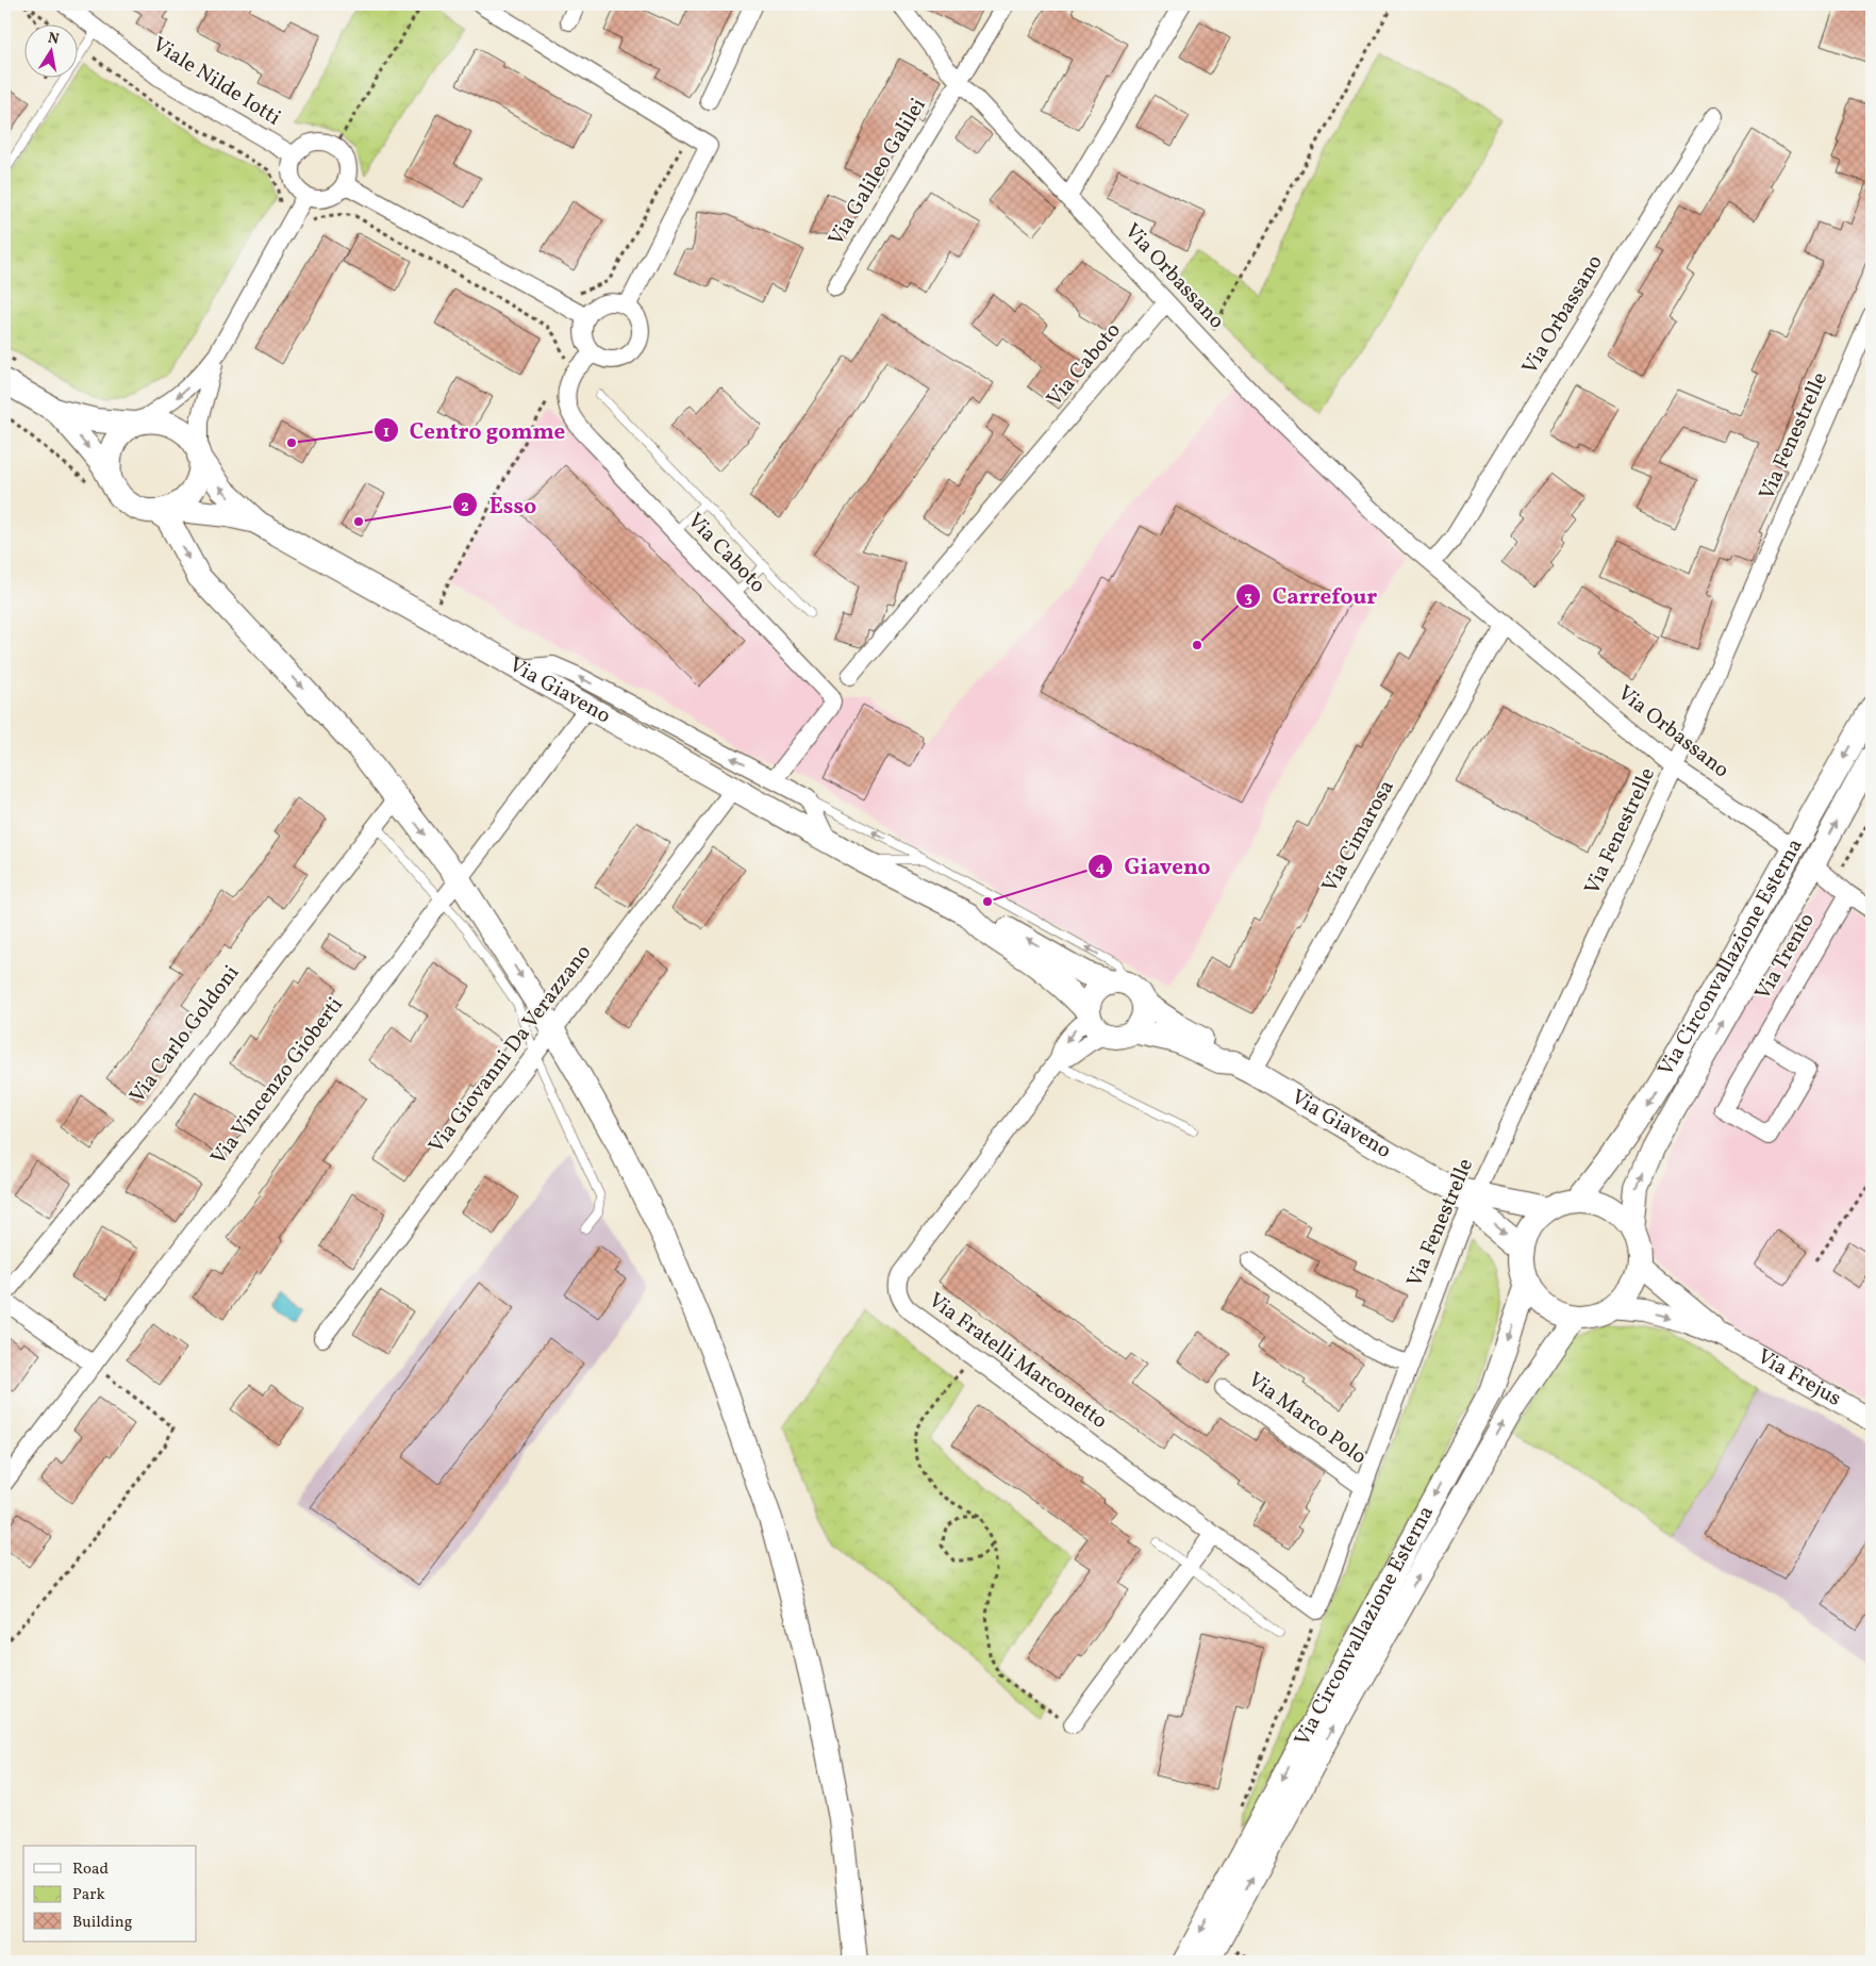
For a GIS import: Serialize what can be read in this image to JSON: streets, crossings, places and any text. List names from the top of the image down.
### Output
{
  "streets": {
    "main road": ["Via Giaveno", "Via Circonvallazione Esterna"],
    "street": [
      "Viale Nilde Iotti",
      "Via Galileo Galilei",
      "Via Orbassano",
      "Via Caboto",
      "Via Fenestrelle",
      "Via Cimarosa",
      "Via Trento",
      "Via Carlo Goldoni",
      "Via Giovanni Da Verazzano",
      "Via Vincenzo Gioberti",
      "Via Fratelli Marconetto",
      "Via Frejus",
      "Via Marco Polo"
    ]
  },
  "crossings": [
    ["Via Galileo Galilei", "Via Orbassano"],
    ["Via Orbassano", "Via Caboto"],
    ["Via Orbassano", "Via Fenestrelle"],
    ["Via Orbassano", "Via Cimarosa"],
    ["Via Orbassano", "Via Circonvallazione Esterna"],
    ["Via Fenestrelle", "Via Giaveno"],
    ["Via Fenestrelle", "Via Fratelli Marconetto"],
    ["Via Fenestrelle", "Via Marco Polo"],
    ["Via Giaveno", "Via Cimarosa"],
    ["Via Giaveno", "Via Circonvallazione Esterna"],
    ["Via Giaveno", "Via Giovanni Da Verazzano"],
    ["Via Giaveno", "Via Vincenzo Gioberti"],
    ["Via Giaveno", "Via Fratelli Marconetto"],
    ["Via Giaveno", "Via Frejus"],
    ["Via Circonvallazione Esterna", "Via Frejus"]
  ],
  "places": [
    "Centro gomme",
    "Esso",
    "Carrefour",
    "Giaveno"
  ],
  "legend": ["Road", "Park", "Building"],
  "north": "top"
}
